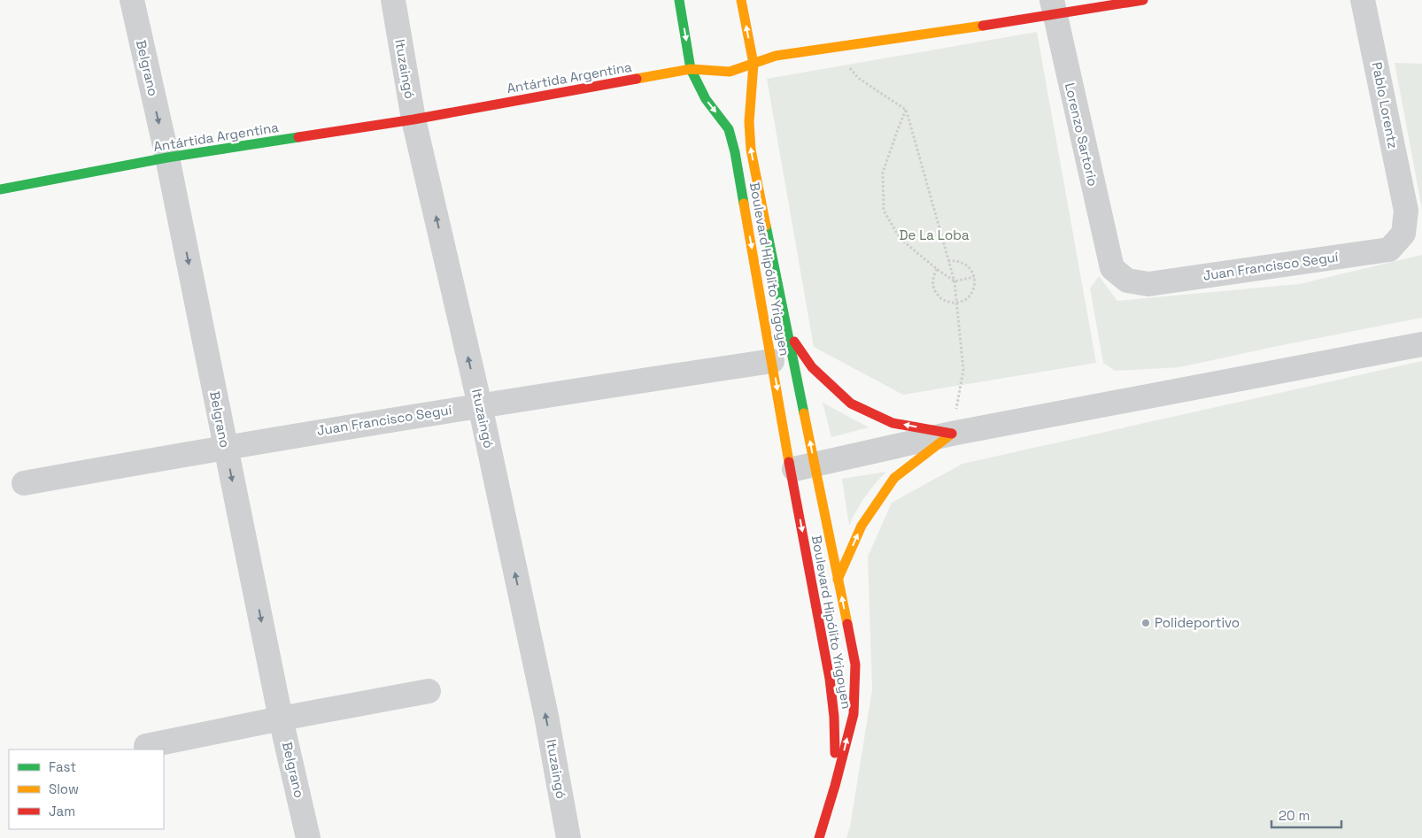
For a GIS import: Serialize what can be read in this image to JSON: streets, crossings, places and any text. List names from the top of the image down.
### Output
{
  "streets": {
    "main road": ["Antártida Argentina", "Boulevard Hipólito Yrigoyen"],
    "street": [
      "Belgrano",
      "Ituzaingó",
      "Pablo Lorentz",
      "Lorenzo Sartorio",
      "Juan Francisco Seguí"
    ]
  },
  "crossings": [
    ["Belgrano", "Antártida Argentina"],
    ["Belgrano", "Juan Francisco Seguí"],
    ["Ituzaingó", "Antártida Argentina"],
    ["Ituzaingó", "Juan Francisco Seguí"],
    ["Antártida Argentina", "Lorenzo Sartorio"],
    ["Antártida Argentina", "Boulevard Hipólito Yrigoyen"],
    ["Pablo Lorentz", "Juan Francisco Seguí"],
    ["Lorenzo Sartorio", "Juan Francisco Seguí"],
    ["Juan Francisco Seguí", "Boulevard Hipólito Yrigoyen"]
  ],
  "one_way": ["Belgrano", "Ituzaingó"],
  "parks": ["De La Loba"],
  "places": ["Polideportivo"],
  "legend": ["Fast", "Slow", "Jam"],
  "scale_bar": "20 m"
}
